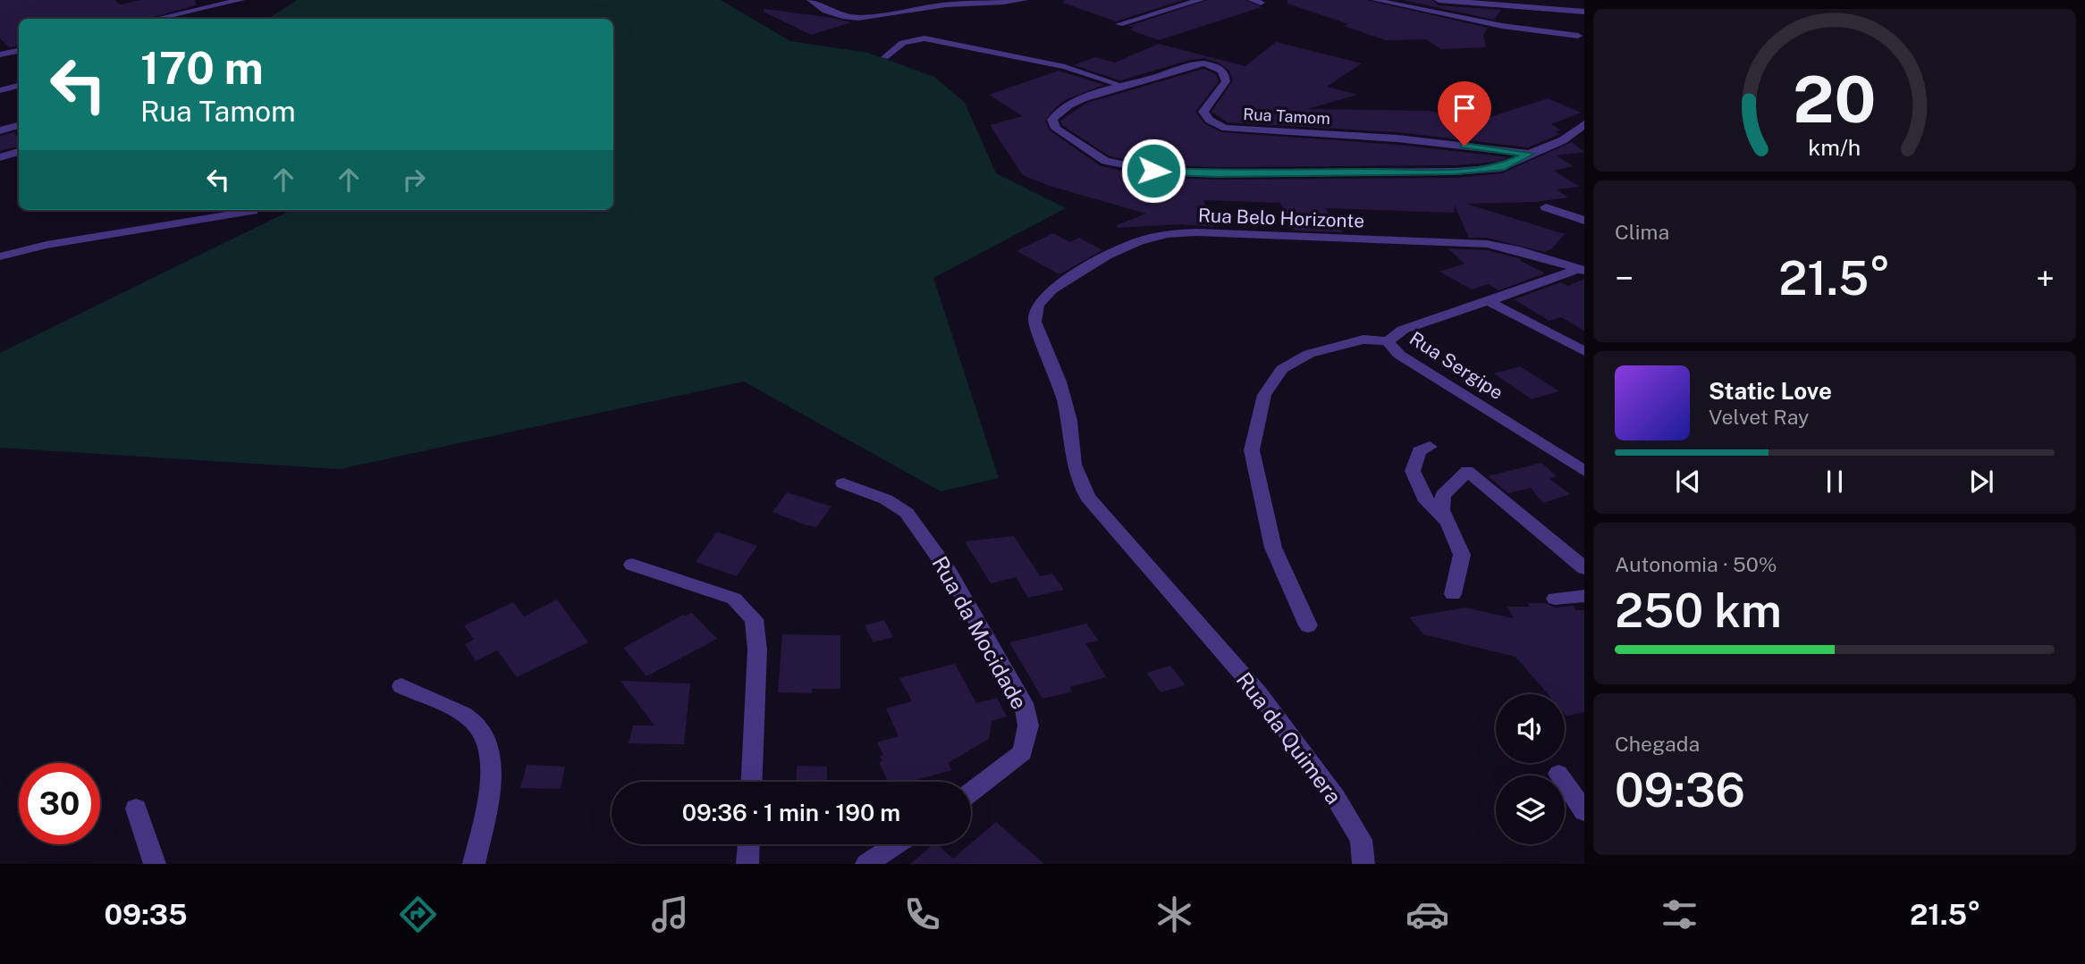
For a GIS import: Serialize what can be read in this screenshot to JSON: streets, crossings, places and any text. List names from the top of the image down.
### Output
{
  "streets": {
    "street": [
      "Rua Tamom",
      "Rua Belo Horizonte",
      "Rua Sergipe",
      "Rua da Mocidade",
      "Rua da Quimera"
    ]
  },
  "crossings": [
    ["Rua Belo Horizonte", "Rua Sergipe"],
    ["Rua Belo Horizonte", "Rua da Quimera"]
  ],
  "page": {
    "turn": ["170 m", "Rua Tamom"],
    "tile": [
      "Clima",
      ["Autonomia · 50%", "250 km"],
      ["Chegada", "09:36"]
    ],
    "heat": ["−", "21.5°", "+"],
    "song": ["Static Love", "Velvet Ray"],
    "limit": "30",
    "trip": "09:36 · 1 min · 190 m",
    "tabs": ["09:35", "21.5°"],
    "gauge": ["20", "km/h"]
  }
}
